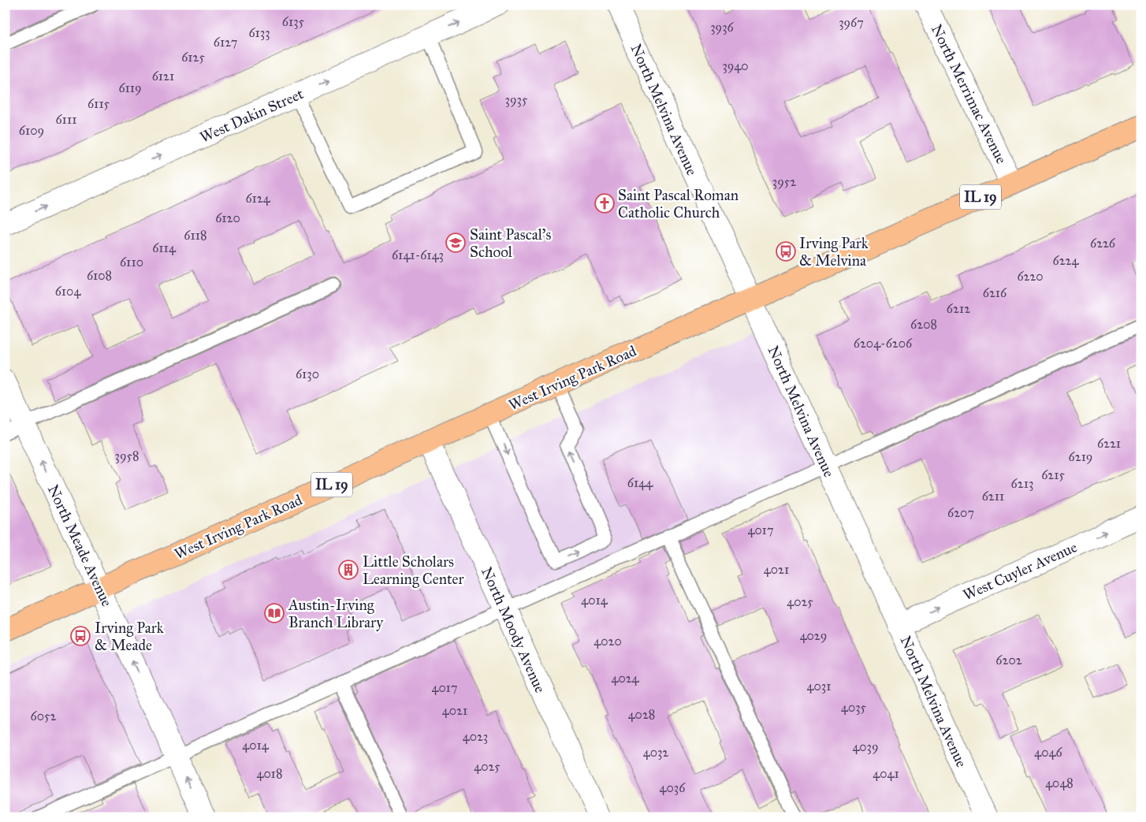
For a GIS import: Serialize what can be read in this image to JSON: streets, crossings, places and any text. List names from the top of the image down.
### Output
{
  "streets": {
    "main road": ["IL 19", "West Irving Park Road"],
    "street": [
      "North Merrimac Avenue",
      "North Melvina Avenue",
      "West Dakin Street",
      "North Meade Avenue",
      "West Cuyler Avenue",
      "North Moody Avenue"
    ]
  },
  "crossings": [
    ["North Merrimac Avenue", "West Irving Park Road"],
    ["North Melvina Avenue", "West Irving Park Road"],
    ["North Melvina Avenue", "West Cuyler Avenue"],
    ["West Irving Park Road", "North Meade Avenue"],
    ["West Irving Park Road", "North Moody Avenue"]
  ],
  "one_way": ["West Dakin Street", "North Meade Avenue", "West Cuyler Avenue"],
  "places": {
    "church": ["Saint Pascal Roman Catholic Church"],
    "school or university": ["Saint Pascal's School"],
    "bus stop": ["Irving Park & Melvina", "Irving Park & Meade"],
    "building": ["Little Scholars Learning Center"],
    "library": ["Austin-Irving Branch Library"]
  },
  "house_numbers": [
    "6135",
    "3967",
    "3936",
    "6133",
    "6127",
    "6125",
    "3940",
    "6121",
    "6119",
    "3935",
    "6115",
    "6111",
    "6109",
    "3952",
    "6124",
    "6120",
    "6118",
    "6226",
    "6114",
    "6141-6143",
    "6224",
    "6110",
    "6108",
    "6220",
    "6104",
    "6216",
    "6212",
    "6208",
    "6204-6206",
    "6130",
    "6221",
    "3958",
    "6219",
    "6215",
    "6144",
    "6213",
    "6211",
    "6207",
    "4017",
    "4021",
    "4014",
    "4025",
    "4029",
    "4020",
    "6202",
    "4024",
    "4031",
    "4017",
    "4035",
    "4021",
    "4028",
    "6052",
    "4023",
    "4014",
    "4039",
    "4032",
    "4046",
    "4025",
    "4018",
    "4041",
    "4048",
    "4036"
  ]
}
